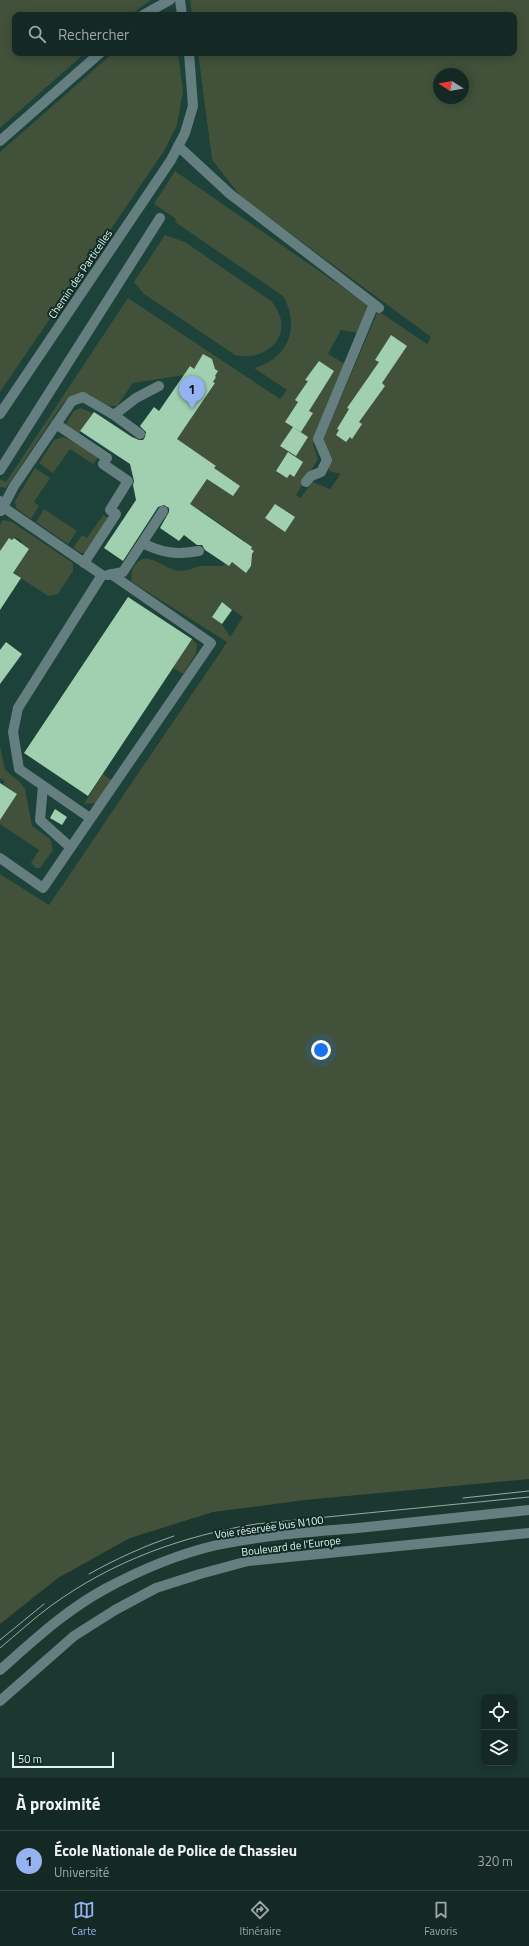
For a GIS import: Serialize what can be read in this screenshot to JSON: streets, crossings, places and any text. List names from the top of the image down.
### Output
{
  "streets": {
    "street": ["Chemin des Particelles", "Voie réservée bus N100", "Boulevard de l'Europe"]
  },
  "scale_bar": "50 m",
  "north": "left",
  "page": {
    "search": "Rechercher",
    "pins": "1",
    "scale": "50 m",
    "heading": "À proximité",
    "list": [
      {
        "mark": "1",
        "name": "École Nationale de Police de Chassieu",
        "note": "Université",
        "value": "320 m"
      }
    ],
    "nav": ["Carte", "Itinéraire", "Favoris"]
  }
}
